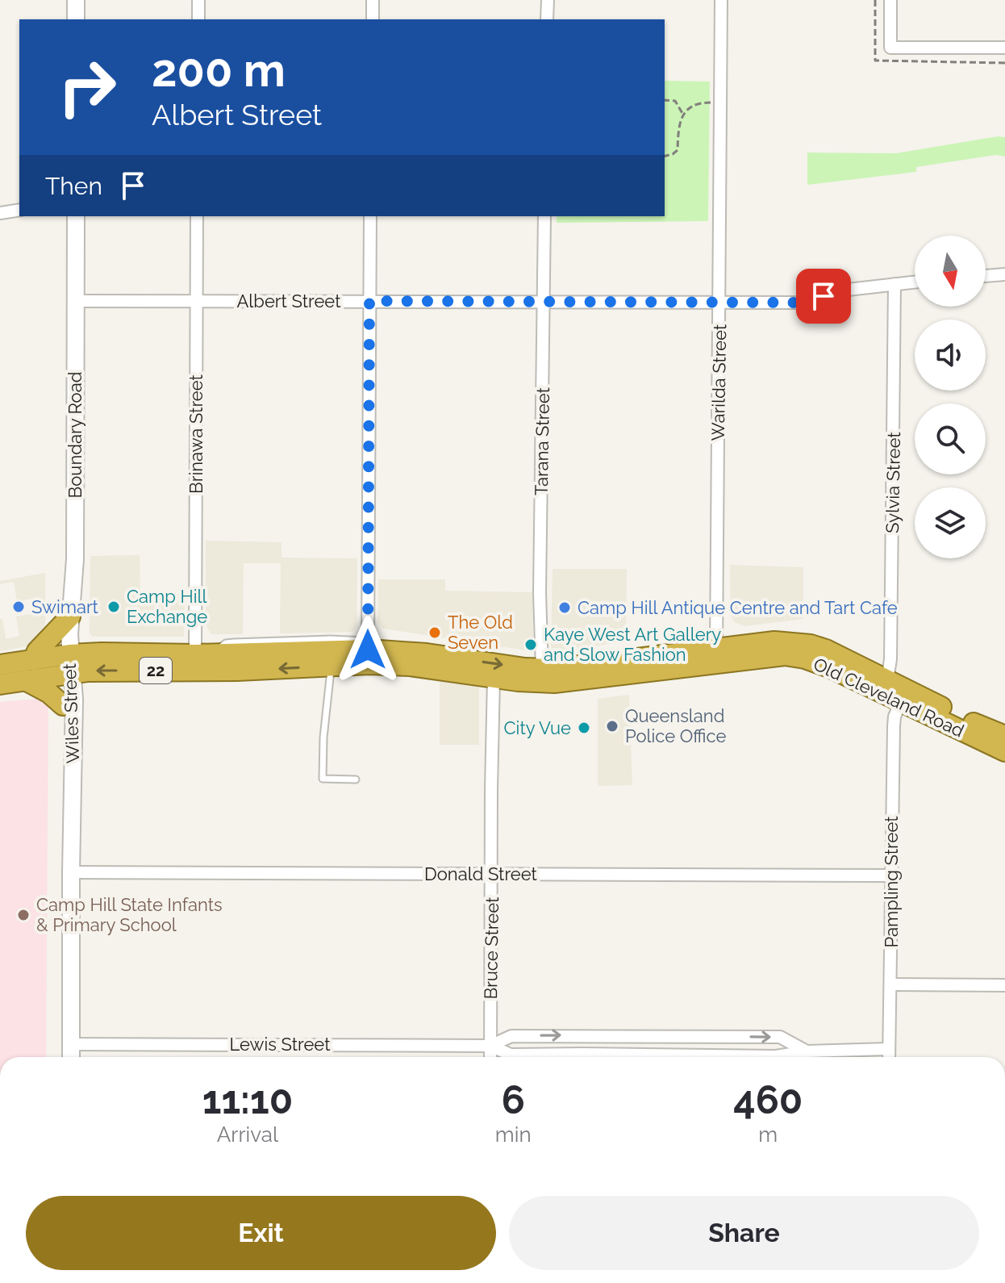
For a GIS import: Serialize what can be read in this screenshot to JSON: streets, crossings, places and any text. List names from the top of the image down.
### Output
{
  "streets": {
    "highway": ["22", "Old Cleveland Road"],
    "main road": ["Boundary Road", "Wiles Street"],
    "street": [
      "Albert Street",
      "Warilda Street",
      "Brinawa Street",
      "Tarana Street",
      "Sylvia Street",
      "Donald Street",
      "Pampling Street",
      "Bruce Street",
      "Lewis Street"
    ]
  },
  "crossings": [
    ["Albert Street", "Warilda Street"],
    ["Albert Street", "Brinawa Street"],
    ["Albert Street", "Boundary Road"],
    ["Albert Street", "Tarana Street"],
    ["Albert Street", "Sylvia Street"],
    ["Warilda Street", "Old Cleveland Road"],
    ["Brinawa Street", "Old Cleveland Road"],
    ["Boundary Road", "Old Cleveland Road"],
    ["Boundary Road", "Wiles Street"],
    ["Tarana Street", "Old Cleveland Road"],
    ["Sylvia Street", "Old Cleveland Road"],
    ["Old Cleveland Road", "Wiles Street"],
    ["Old Cleveland Road", "Pampling Street"],
    ["Old Cleveland Road", "Bruce Street"],
    ["Wiles Street", "Donald Street"],
    ["Wiles Street", "Lewis Street"],
    ["Donald Street", "Pampling Street"],
    ["Donald Street", "Bruce Street"],
    ["Pampling Street", "Lewis Street"],
    ["Bruce Street", "Lewis Street"]
  ],
  "places": [
    "Swimart",
    "Camp Hill Exchange",
    "Camp Hill Antique Centre and Tart Cafe",
    "The Old Seven",
    "Kaye West Art Gallery and Slow Fashion",
    "Queensland Police Office",
    "City Vue",
    "Camp Hill State Infants & Primary School"
  ],
  "north": "bottom",
  "page": {
    "turn": ["200 m", "Albert Street"],
    "then": "Then",
    "eta": [
      "11:10",
      "Arrival",
      "6",
      "min",
      "460",
      "m"
    ],
    "buttons": ["Exit", "Share"]
  }
}
